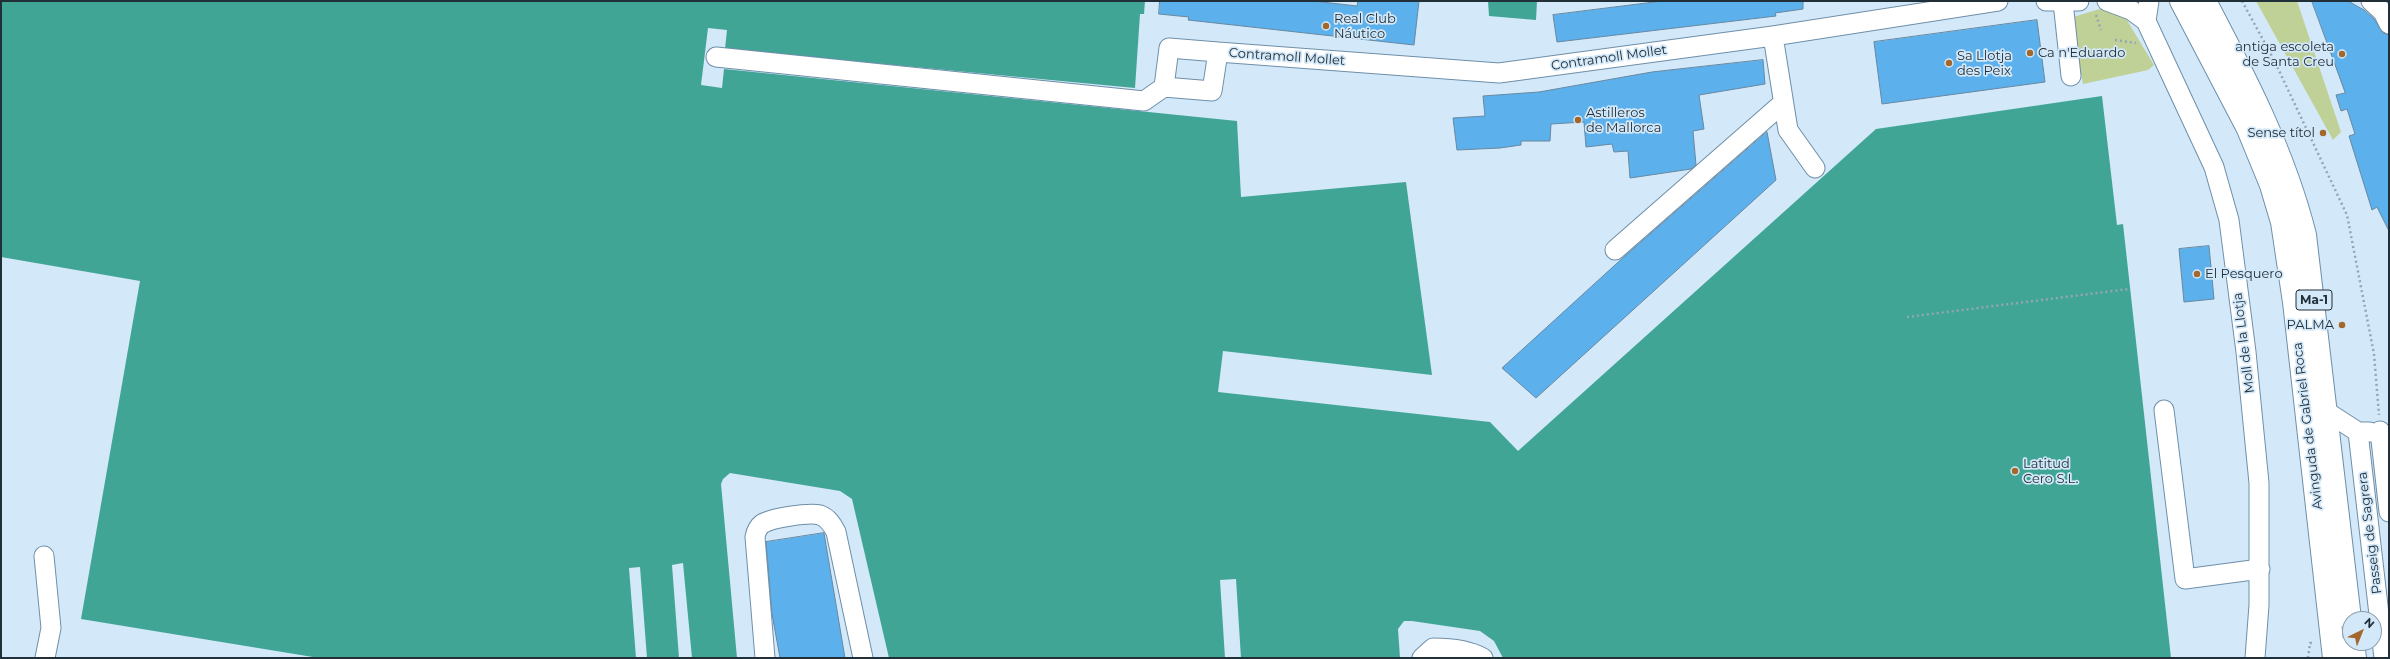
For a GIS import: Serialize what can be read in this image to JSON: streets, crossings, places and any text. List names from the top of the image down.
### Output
{
  "streets": {
    "highway": ["Ma-1", "Avinguda de Gabriel Roca"],
    "street": ["Contramoll Mollet", "Moll de la Llotja", "Passeig de Sagrera"]
  },
  "places": [
    "Real Club Náutico",
    "Ca n'Eduardo",
    "antiga escoleta de Santa Creu",
    "Sa Llotja des Peix",
    "Astilleros de Mallorca",
    "Sense títol",
    "El Pesquero",
    "PALMA",
    "Latitud Cero S.L."
  ],
  "north": "top right"
}
